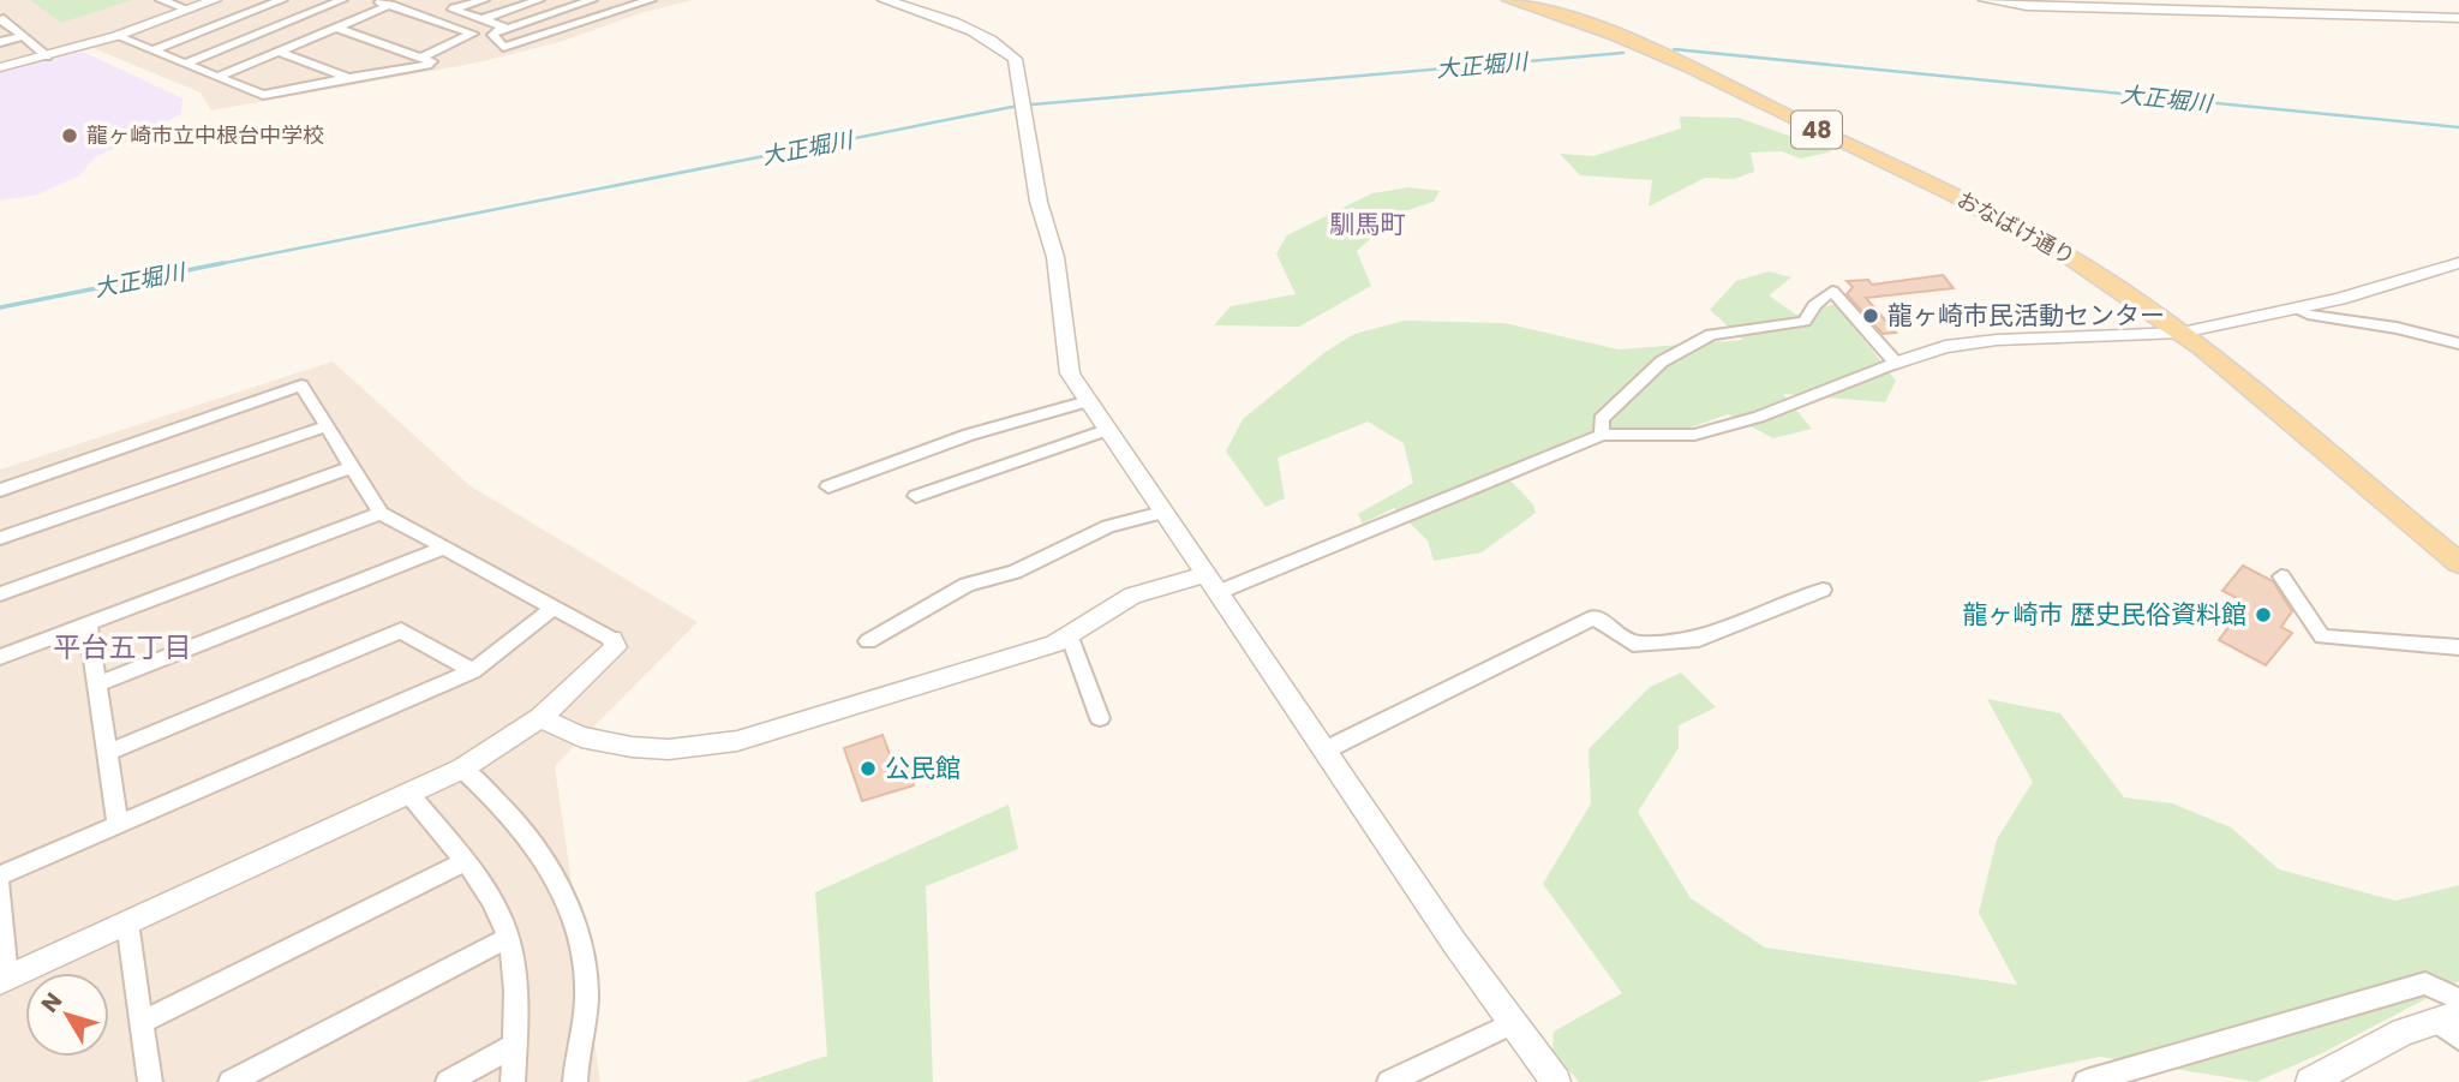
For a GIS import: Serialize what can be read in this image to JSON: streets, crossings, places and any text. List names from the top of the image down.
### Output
{
  "streets": {
    "main road": ["48", "おなばけ通り"]
  },
  "districts": ["馴馬町", "平台五丁目"],
  "water": ["大正堀川"],
  "places": [
    "龍ヶ崎市立中根台中学校",
    "龍ヶ崎市民活動センター",
    "龍ヶ崎市 歴史民俗資料館",
    "公民館"
  ],
  "north": "top left"
}
